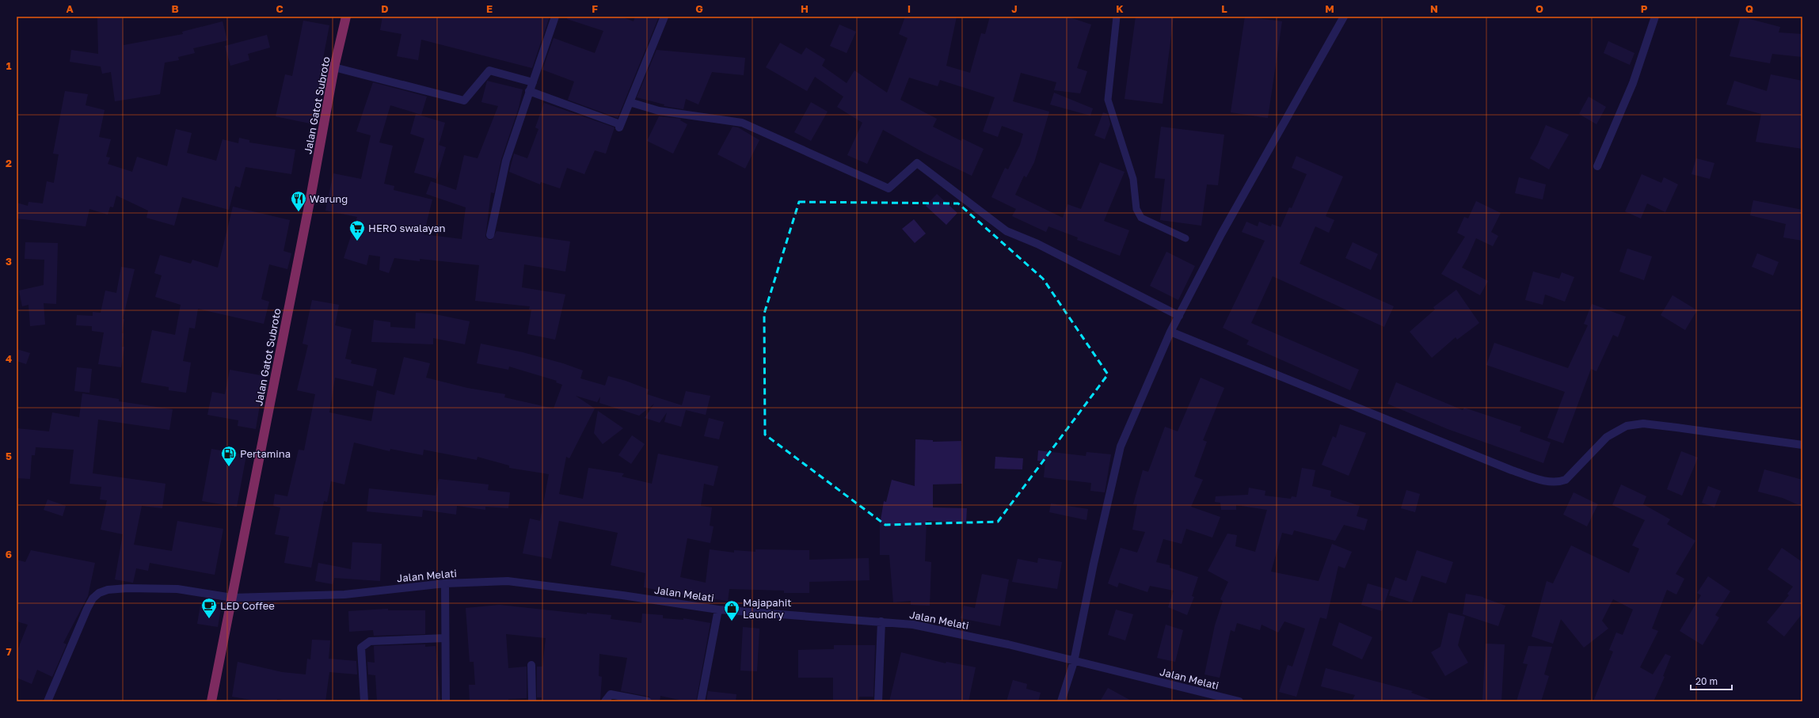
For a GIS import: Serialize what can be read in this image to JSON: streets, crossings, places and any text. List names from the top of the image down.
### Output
{
  "streets": {
    "highway": ["Jalan Gatot Subroto"],
    "street": ["Jalan Melati"]
  },
  "crossings": [
    ["Jalan Gatot Subroto", "Jalan Melati"]
  ],
  "places": {
    "restaurant": ["Warung"],
    "supermarket": ["HERO swalayan"],
    "fuel station": ["Pertamina"],
    "cafe": ["LED Coffee"],
    "shop": ["Majapahit Laundry"]
  },
  "scale_bar": "20 m",
  "grid": {
    "columns": [
      "A",
      "B",
      "C",
      "D",
      "E",
      "F",
      "G",
      "H",
      "I",
      "J",
      "K",
      "L",
      "M",
      "N",
      "O",
      "P",
      "Q"
    ],
    "rows": [
      "1",
      "2",
      "3",
      "4",
      "5",
      "6",
      "7"
    ]
  }
}
